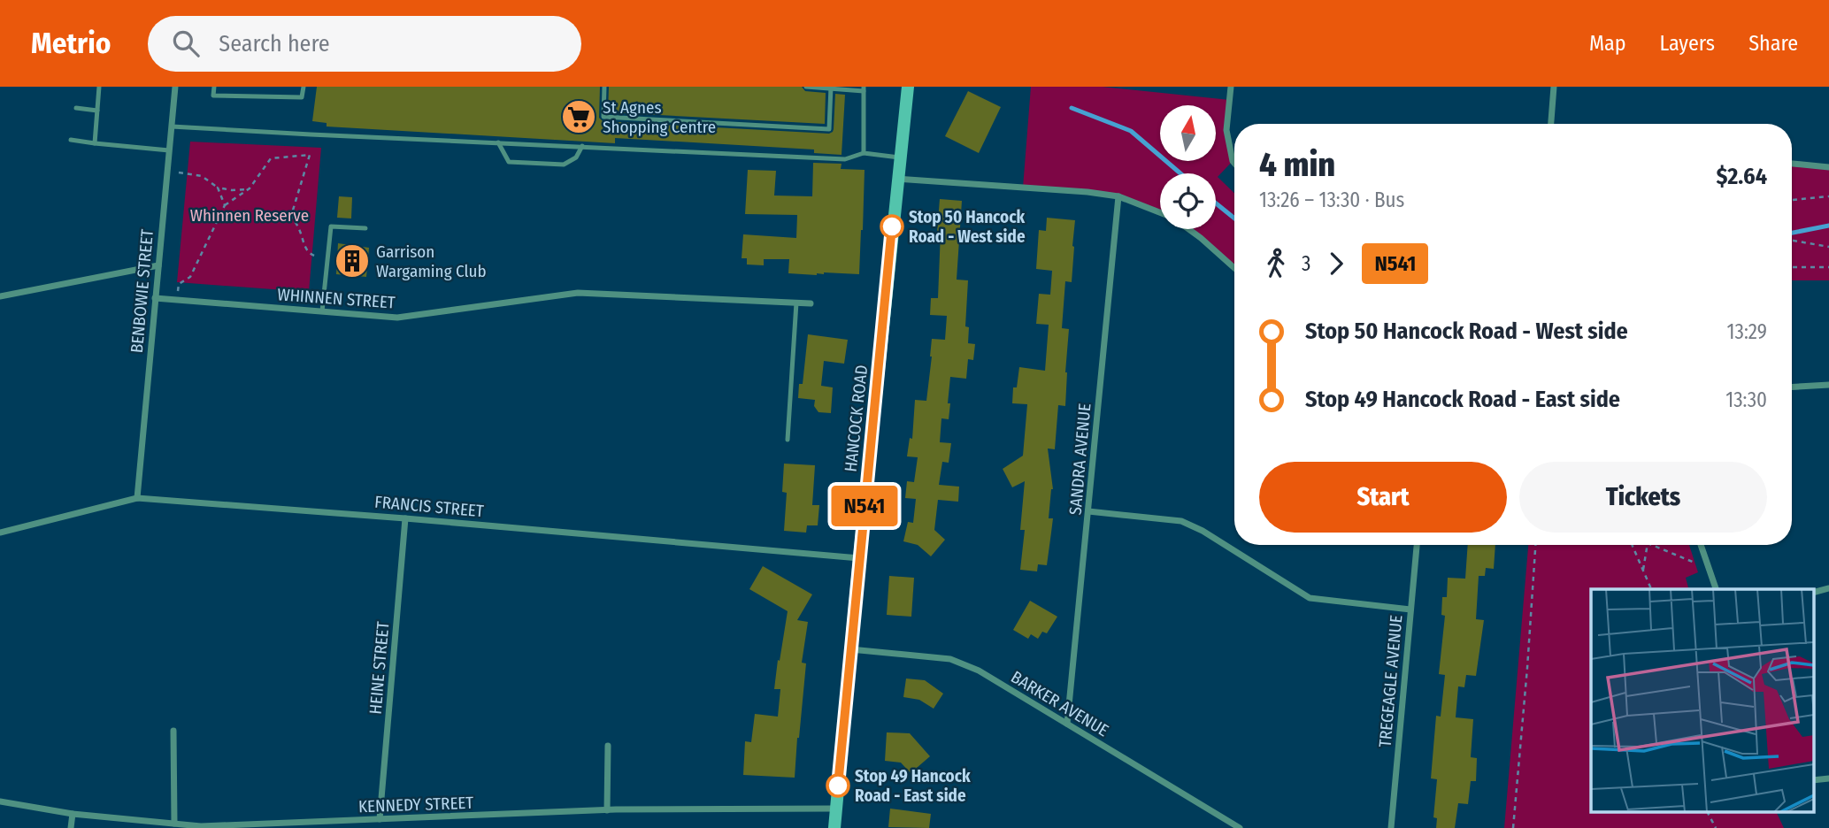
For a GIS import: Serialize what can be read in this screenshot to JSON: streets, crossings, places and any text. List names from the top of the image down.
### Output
{
  "streets": {
    "main road": ["HANCOCK ROAD"],
    "street": [
      "BENBOWIE STREET",
      "WHINNEN STREET",
      "SANDRA AVENUE",
      "FRANCIS STREET",
      "HEINE STREET",
      "TREGEAGLE AVENUE",
      "BARKER AVENUE",
      "KENNEDY STREET"
    ]
  },
  "crossings": [
    ["BENBOWIE STREET", "WHINNEN STREET"],
    ["BENBOWIE STREET", "FRANCIS STREET"],
    ["HANCOCK ROAD", "FRANCIS STREET"],
    ["HANCOCK ROAD", "BARKER AVENUE"],
    ["HANCOCK ROAD", "KENNEDY STREET"],
    ["SANDRA AVENUE", "BARKER AVENUE"],
    ["FRANCIS STREET", "HEINE STREET"],
    ["HEINE STREET", "KENNEDY STREET"]
  ],
  "parks": ["Whinnen Reserve"],
  "places": {
    "supermarket": ["St Agnes Shopping Centre"],
    "other": ["Stop 50 Hancock Road - West side", "Stop 49 Hancock Road - East side"],
    "building": ["Garrison Wargaming Club"]
  },
  "lines": ["bus line N541"],
  "north": "top",
  "page": {
    "header": "Metrio",
    "search": "Search here",
    "nav": ["Map", "Layers", "Share"],
    "on_map": "N541",
    "heading": ["4 min", "13:26 – 13:30 · Bus", "$2.64"],
    "legs": ["3", "N541"],
    "list": [
      {
        "name": "Stop 50 Hancock Road - West side",
        "value": "13:29"
      },
      {
        "name": "Stop 49 Hancock Road - East side",
        "value": "13:30"
      }
    ],
    "buttons": ["Start", "Tickets"]
  }
}
